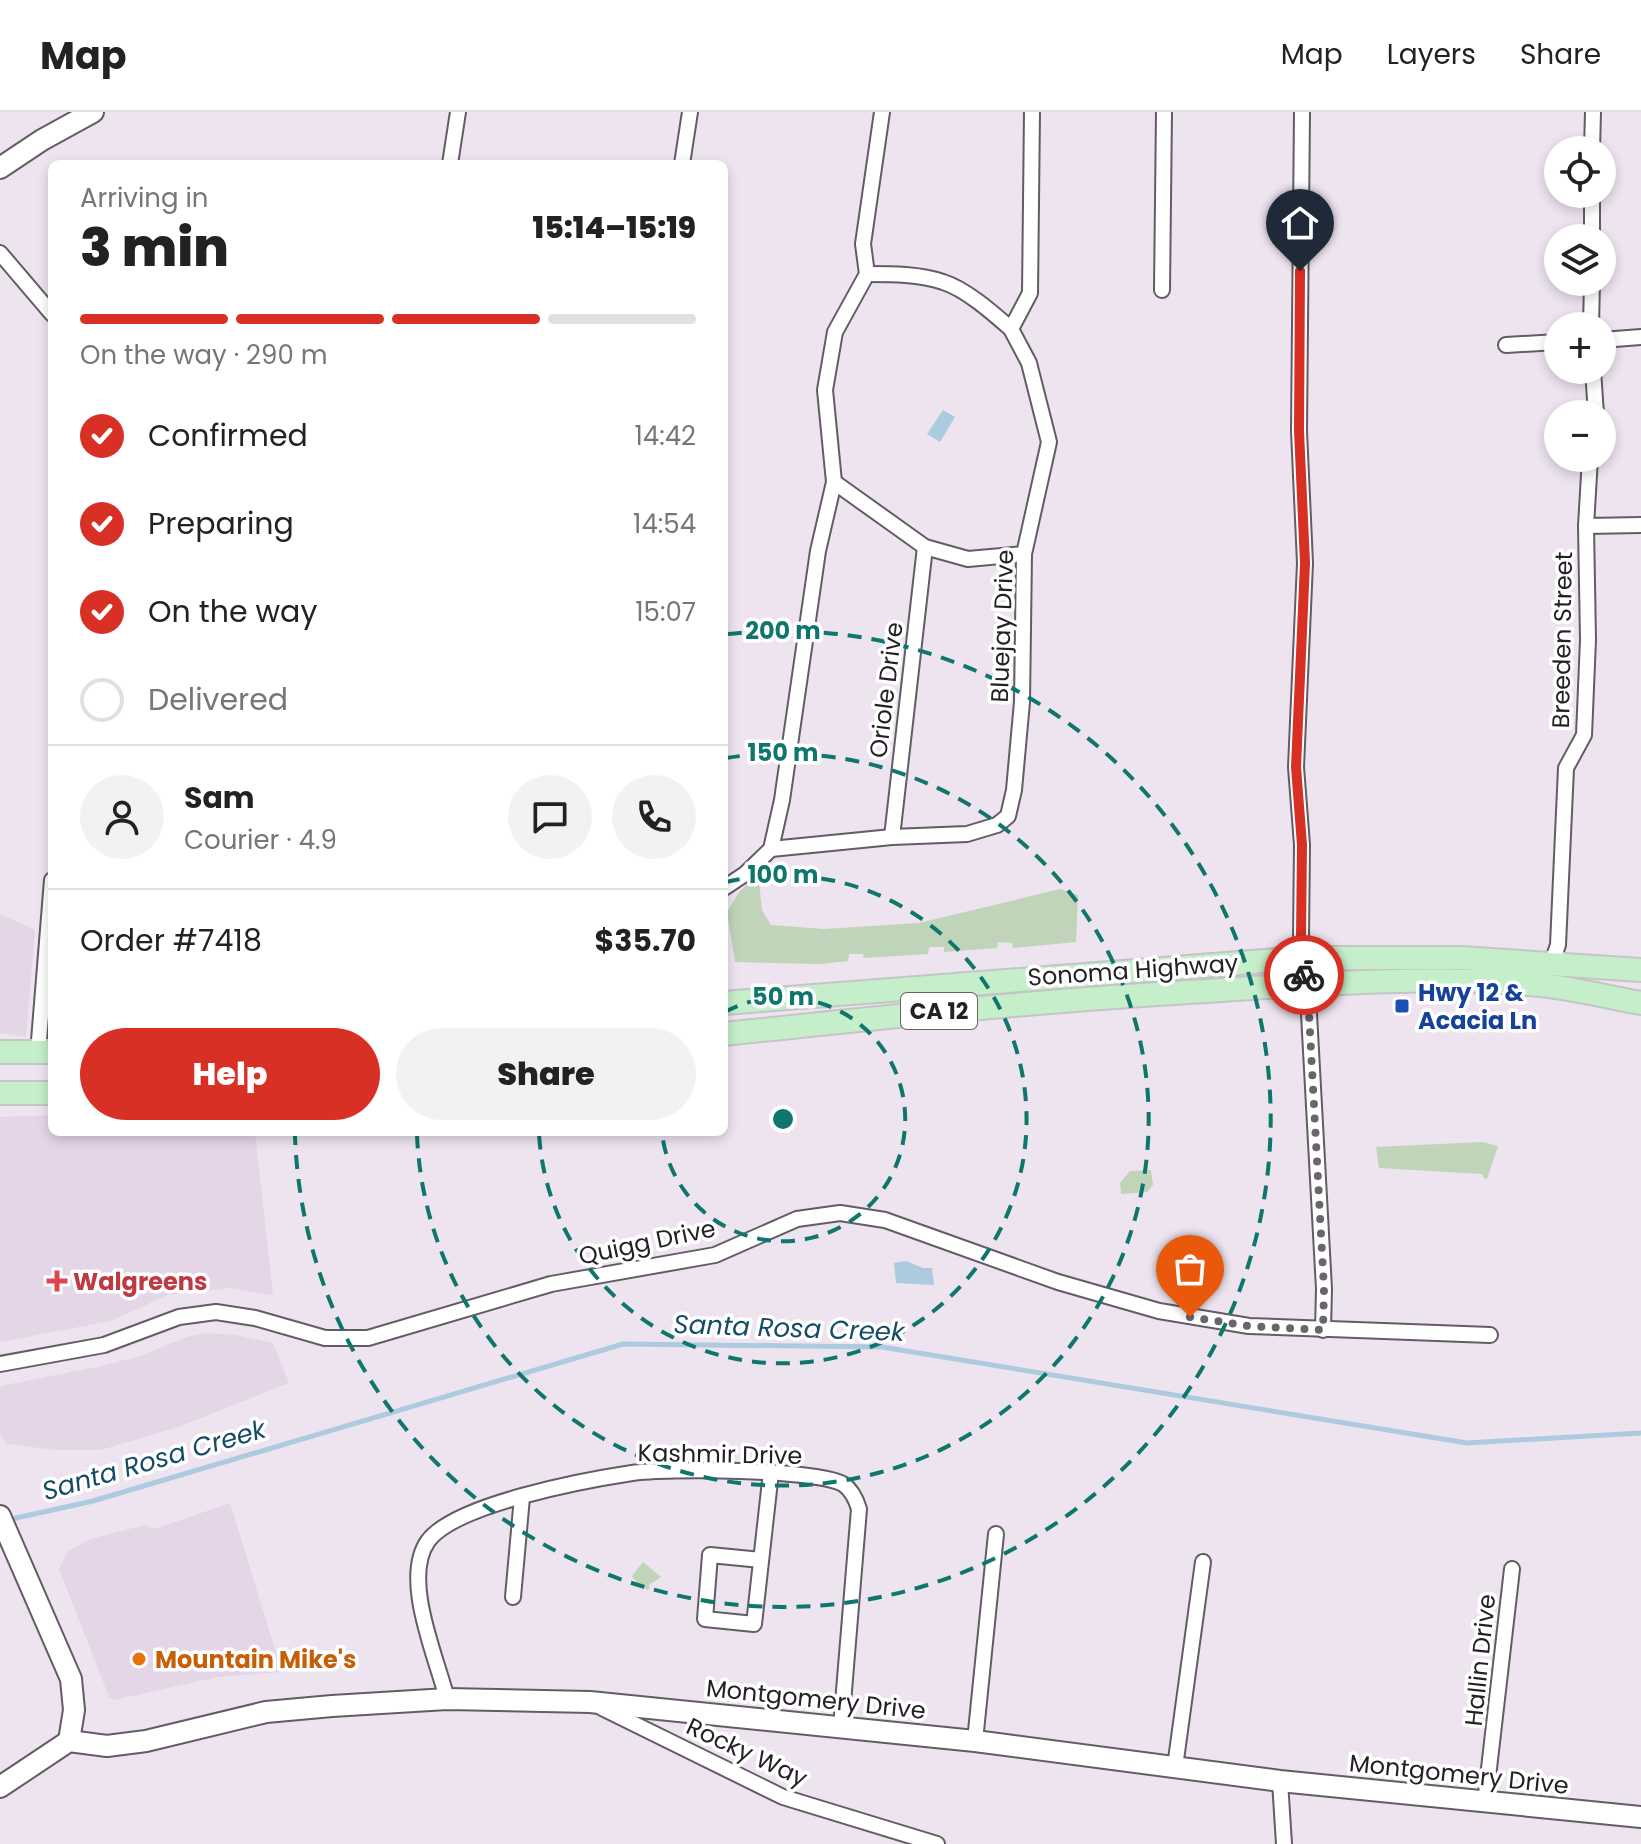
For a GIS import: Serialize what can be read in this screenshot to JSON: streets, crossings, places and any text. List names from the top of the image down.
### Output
{
  "streets": {
    "main road": ["Sonoma Highway", "CA 12"],
    "street": [
      "Bluejay Drive",
      "Breeden Street",
      "Oriole Drive",
      "Quigg Drive",
      "Kashmir Drive",
      "Hallin Drive",
      "Montgomery Drive",
      "Rocky Way"
    ]
  },
  "crossings": [
    ["Bluejay Drive", "Oriole Drive"],
    ["Breeden Street", "Sonoma Highway"],
    ["Kashmir Drive", "Montgomery Drive"],
    ["Hallin Drive", "Montgomery Drive"],
    ["Montgomery Drive", "Rocky Way"]
  ],
  "water": ["Santa Rosa Creek"],
  "places": {
    "transit": ["Hwy 12 & Acacia Ln"],
    "health": ["Walgreens"],
    "other": ["Mountain Mike's"]
  },
  "page": {
    "header": "Map",
    "nav": ["Map", "Layers", "Share"],
    "map_buttons": ["+", "−"],
    "heading": ["3 min", "Arriving in", "15:14–15:19"],
    "panel": [
      "Sam",
      "Courier · 4.9",
      "Order #7418",
      "$35.70"
    ],
    "bar": "On the way · 290 m",
    "list": [
      ["Confirmed", "14:42"],
      ["Preparing", "14:54"],
      ["On the way", "15:07"],
      "Delivered"
    ],
    "buttons": ["Help", "Share"]
  },
  "rings": [
    "200 m",
    "150 m",
    "100 m",
    "50 m"
  ]
}
